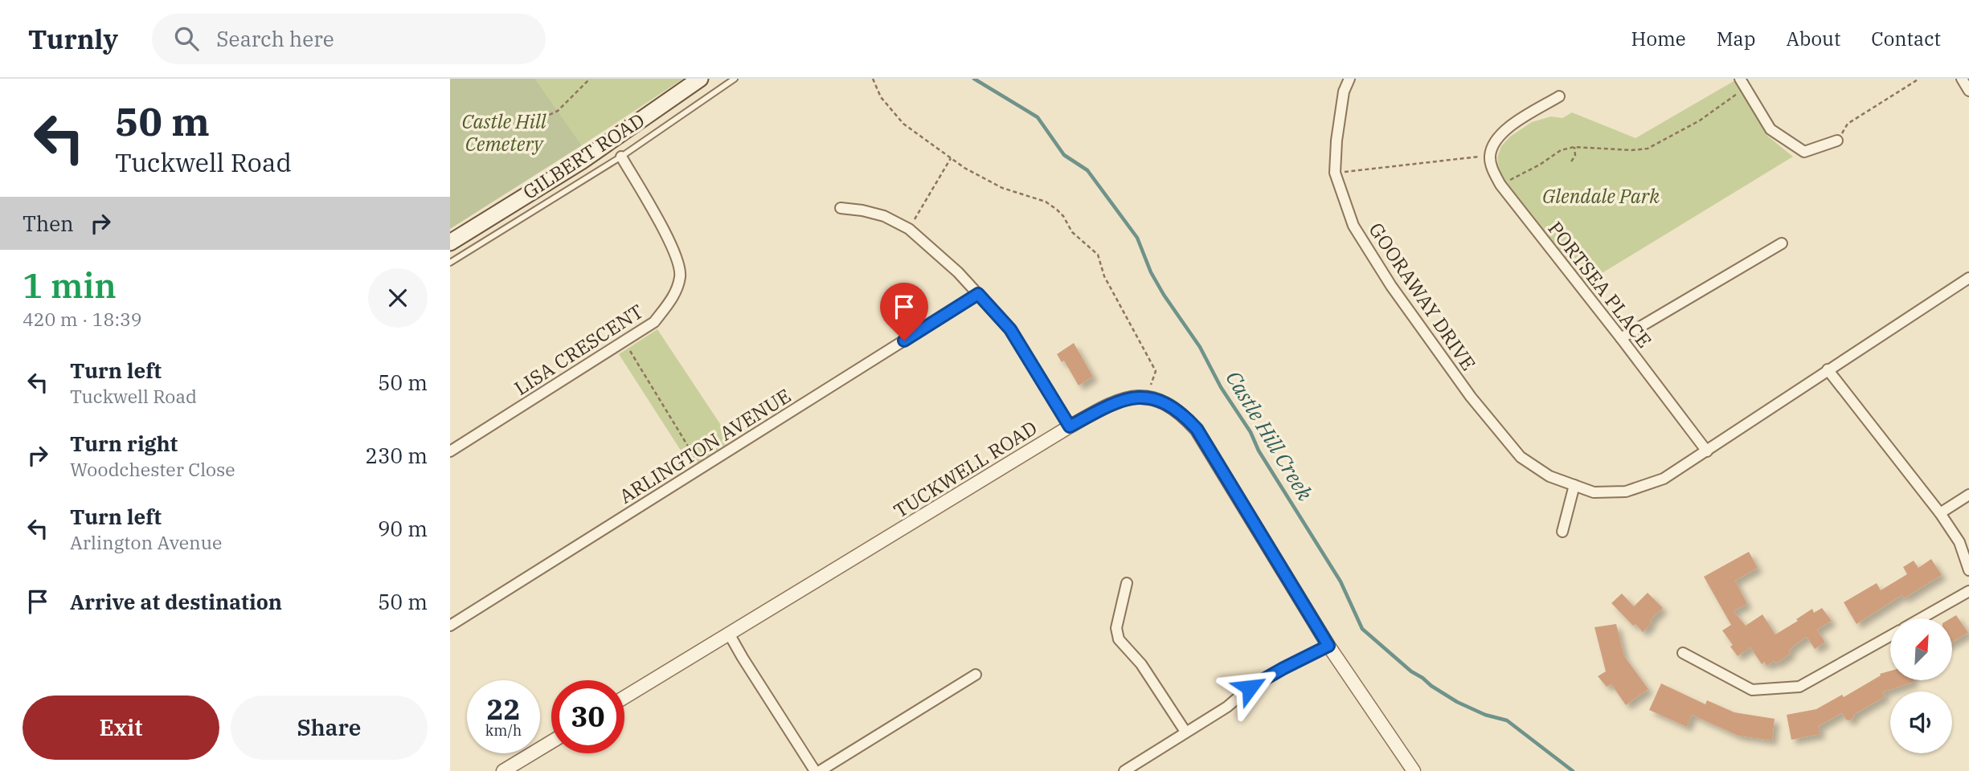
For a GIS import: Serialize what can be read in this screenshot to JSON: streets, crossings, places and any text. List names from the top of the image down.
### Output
{
  "streets": {
    "main road": ["GILBERT ROAD"],
    "street": [
      "PORTSEA PLACE",
      "GOORAWAY DRIVE",
      "LISA CRESCENT",
      "ARLINGTON AVENUE",
      "TUCKWELL ROAD"
    ]
  },
  "crossings": [
    ["GILBERT ROAD", "LISA CRESCENT"],
    ["PORTSEA PLACE", "GOORAWAY DRIVE"]
  ],
  "water": ["Castle Hill Creek"],
  "parks": ["Castle Hill Cemetery", "Glendale Park"],
  "north": "top right",
  "page": {
    "header": "Turnly",
    "search": "Search here",
    "nav": [
      "Home",
      "Map",
      "About",
      "Contact"
    ],
    "turn": ["50 m", "Tuckwell Road"],
    "then": "Then",
    "heading": ["1 min", "420 m · 18:39"],
    "list": [
      {
        "name": "Turn left",
        "note": "Tuckwell Road",
        "value": "50 m"
      },
      {
        "name": "Turn right",
        "note": "Woodchester Close",
        "value": "230 m"
      },
      {
        "name": "Turn left",
        "note": "Arlington Avenue",
        "value": "90 m"
      },
      {
        "name": "Arrive at destination",
        "value": "50 m"
      }
    ],
    "speed": "22 km/h",
    "limit": "30",
    "buttons": ["Exit", "Share"]
  }
}
